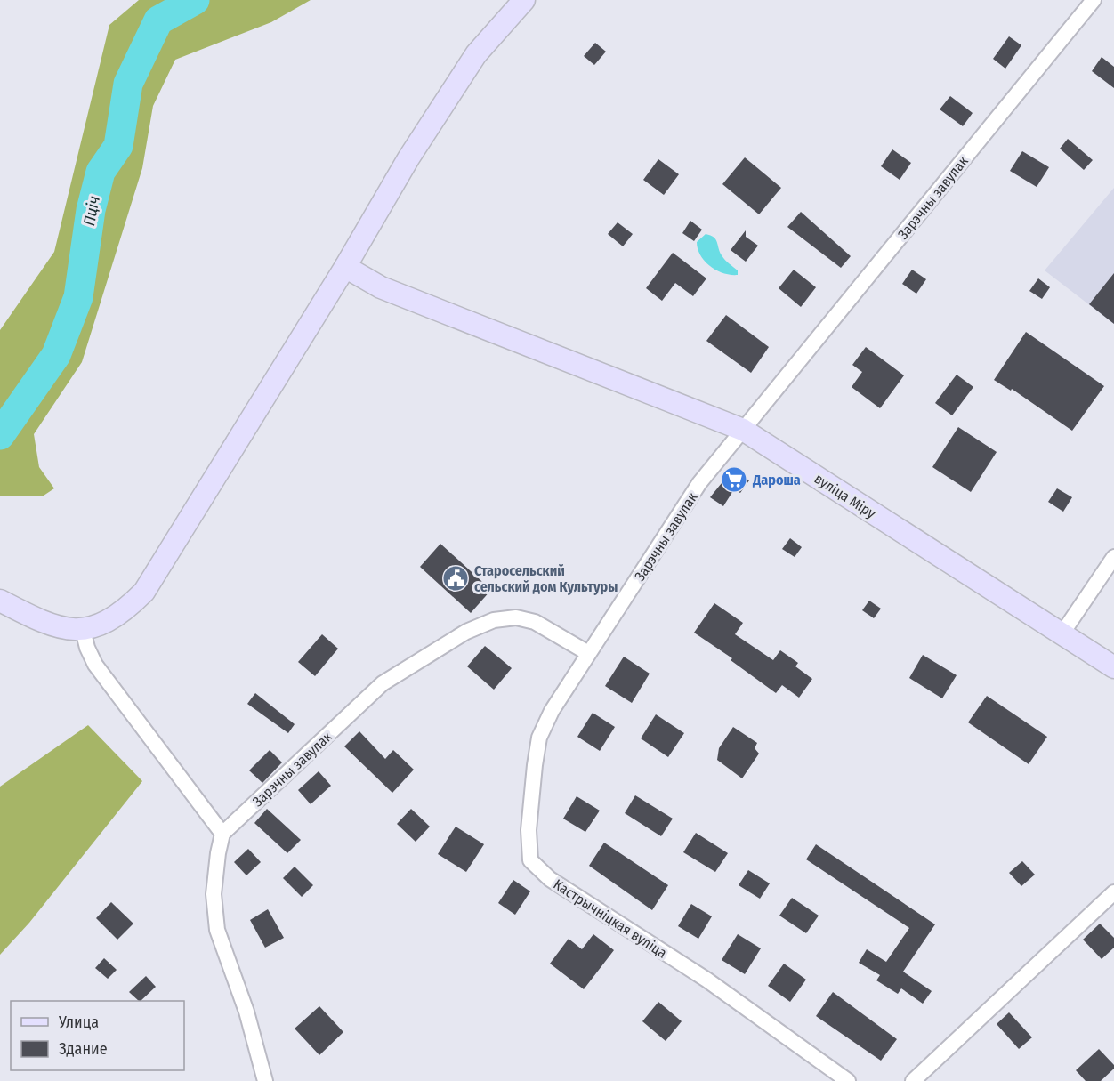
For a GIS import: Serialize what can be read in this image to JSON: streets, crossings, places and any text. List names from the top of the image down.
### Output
{
  "streets": {
    "street": ["Зарэчны завулак", "вуліца Міру", "Кастрычніцкая вуліца"]
  },
  "crossings": [
    ["Зарэчны завулак", "вуліца Міру"],
    ["Зарэчны завулак", "Кастрычніцкая вуліца"]
  ],
  "water": ["Пціч"],
  "places": {
    "supermarket": ["Дароша"],
    "public building": ["Старосельский сельский дом Культуры"]
  },
  "legend": ["Улица", "Здание"]
}
